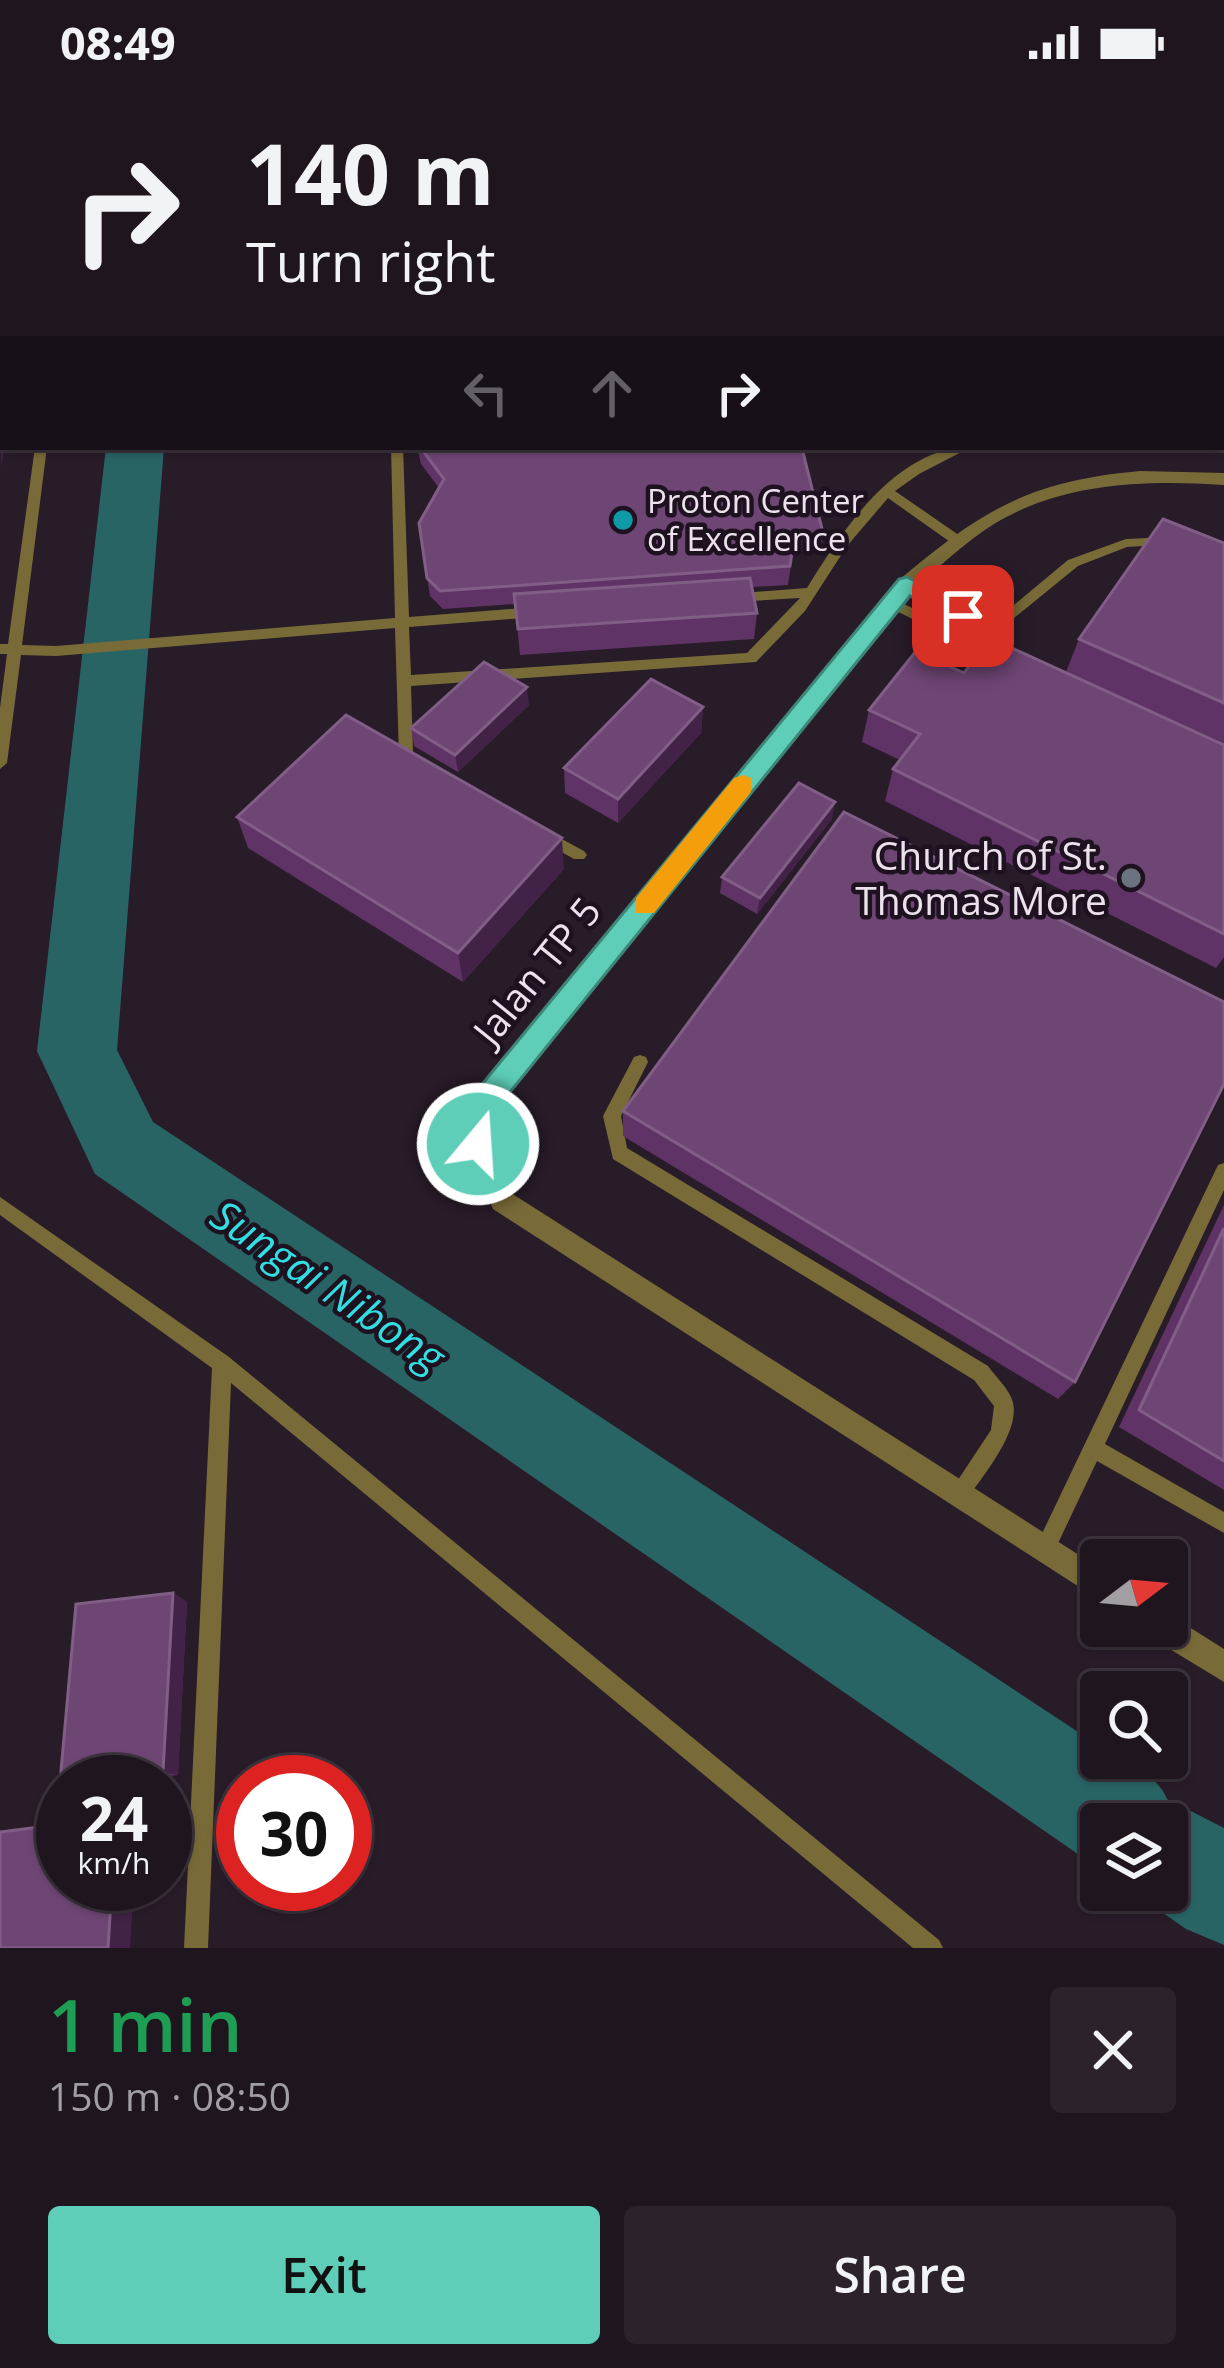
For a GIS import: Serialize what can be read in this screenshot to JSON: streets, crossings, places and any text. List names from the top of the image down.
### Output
{
  "streets": {
    "street": ["Jalan TP 5"]
  },
  "water": ["Sungai Nibong"],
  "places": ["Proton Center of Excellence", "Church of St. Thomas More"],
  "north": "right",
  "page": {
    "status": "08:49",
    "turn": ["140 m", "Turn right"],
    "speed": "24 km/h",
    "limit": "30",
    "heading": ["1 min", "150 m · 08:50"],
    "buttons": ["Exit", "Share"]
  }
}
